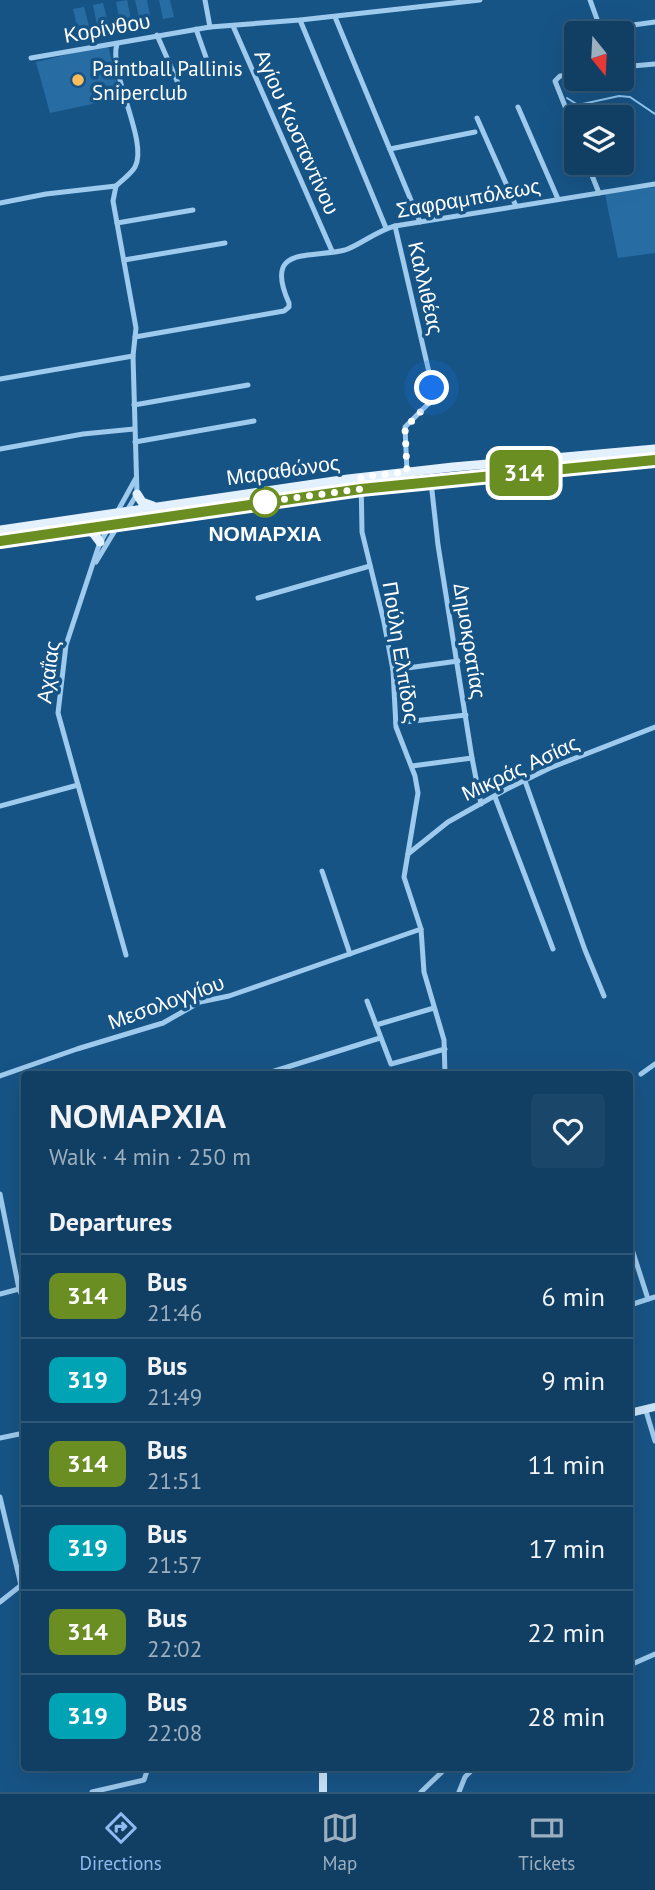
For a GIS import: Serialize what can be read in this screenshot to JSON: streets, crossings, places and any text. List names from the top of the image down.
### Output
{
  "streets": {
    "main road": ["Μαραθώνος"],
    "street": [
      "Κορίνθου",
      "Αγίου Κωσταντίνου",
      "Σαφραμπόλεως",
      "Καλλιθέας",
      "Δημοκρατίας",
      "Πούλη Ελπίδος",
      "Αχαΐας",
      "Μικράς Ασίας",
      "Μεσολογγίου"
    ]
  },
  "crossings": [
    ["Κορίνθου", "Αγίου Κωσταντίνου"],
    ["Κορίνθου", "Καλλιθέας"],
    ["Αγίου Κωσταντίνου", "Σαφραμπόλεως"],
    ["Σαφραμπόλεως", "Καλλιθέας"],
    ["Καλλιθέας", "Μαραθώνος"],
    ["Μαραθώνος", "Δημοκρατίας"],
    ["Μαραθώνος", "Πούλη Ελπίδος"],
    ["Μαραθώνος", "Αχαΐας"],
    ["Δημοκρατίας", "Μικράς Ασίας"],
    ["Πούλη Ελπίδος", "Μικράς Ασίας"],
    ["Πούλη Ελπίδος", "Μεσολογγίου"]
  ],
  "places": ["Paintball Pallinis Sniperclub", "ΝΟΜΑΡΧΙΑ"],
  "lines": ["bus line 314"],
  "north": "bottom",
  "page": {
    "on_map": "314",
    "heading": [
      ["ΝΟΜΑΡΧΙΑ", "Walk · 4 min · 250 m"],
      "Departures"
    ],
    "list": [
      {
        "mark": "314",
        "name": "Bus",
        "note": "21:46",
        "value": "6 min"
      },
      {
        "mark": "319",
        "name": "Bus",
        "note": "21:49",
        "value": "9 min"
      },
      {
        "mark": "314",
        "name": "Bus",
        "note": "21:51",
        "value": "11 min"
      },
      {
        "mark": "319",
        "name": "Bus",
        "note": "21:57",
        "value": "17 min"
      },
      {
        "mark": "314",
        "name": "Bus",
        "note": "22:02",
        "value": "22 min"
      },
      {
        "mark": "319",
        "name": "Bus",
        "note": "22:08",
        "value": "28 min"
      }
    ],
    "tabs": ["Directions", "Map", "Tickets"]
  }
}
